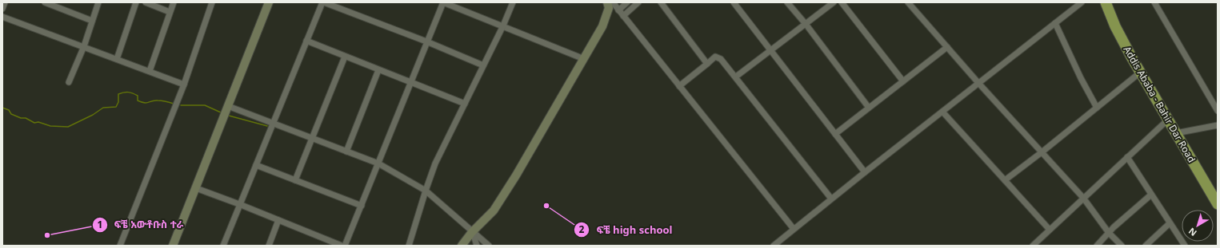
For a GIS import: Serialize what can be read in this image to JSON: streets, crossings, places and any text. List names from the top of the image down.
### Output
{
  "streets": {
    "highway": ["Addis Ababa - Bahir Dar Road"]
  },
  "places": ["ፍቼ high school", "ፍቼ አውቶቡስ ተራ"],
  "north": "bottom left"
}
